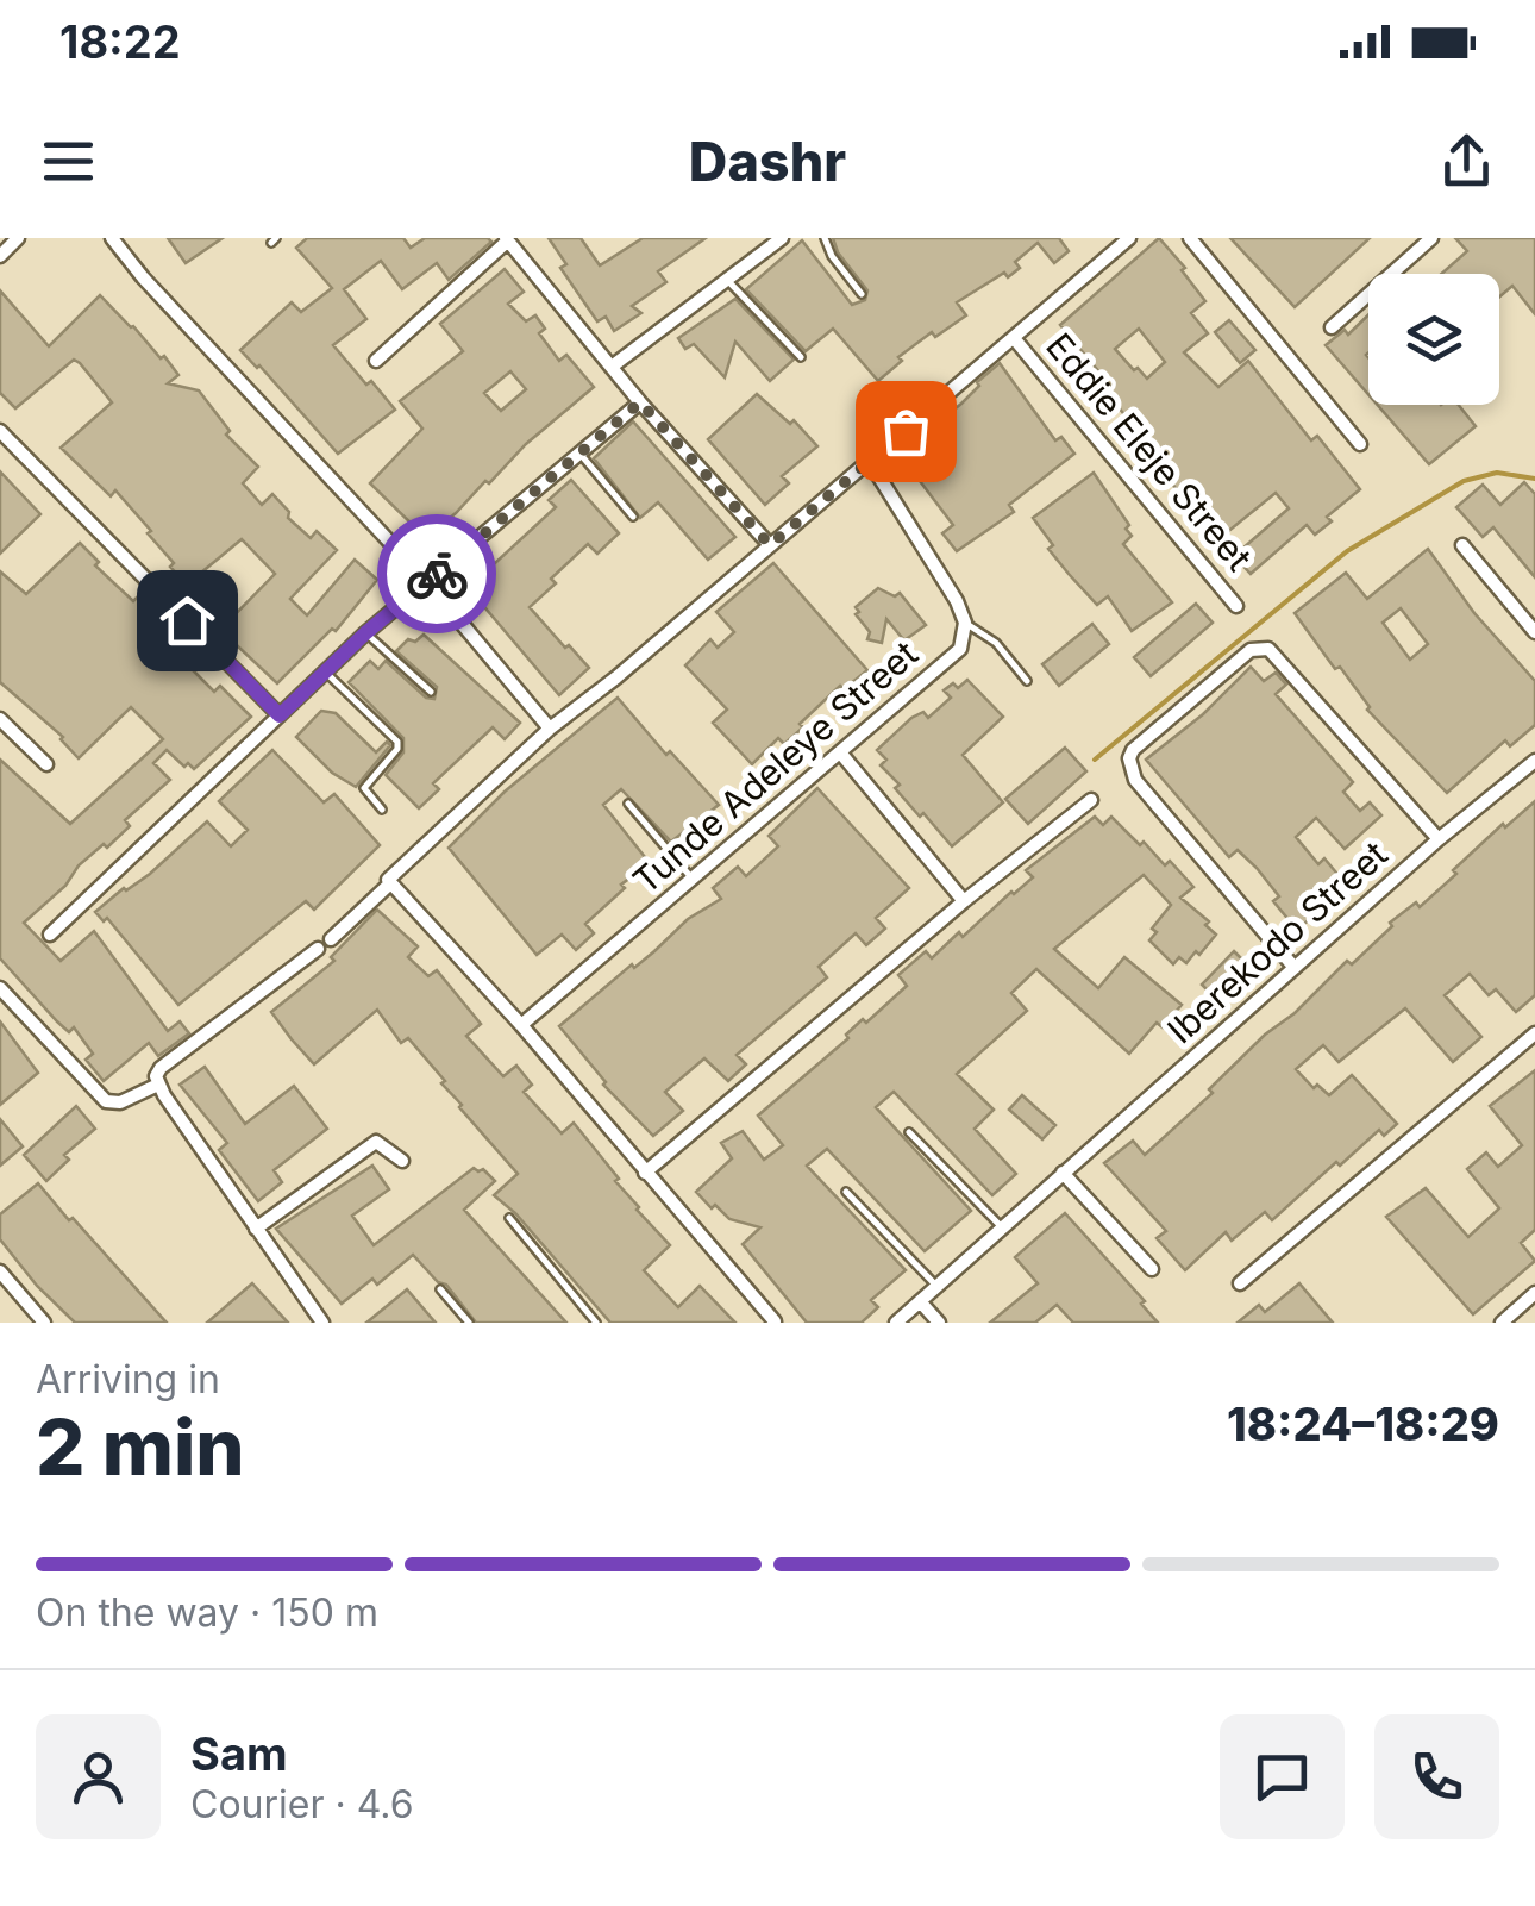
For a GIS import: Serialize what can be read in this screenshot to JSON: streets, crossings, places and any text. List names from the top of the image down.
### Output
{
  "streets": {
    "street": ["Eddie Eleje Street", "Tunde Adeleye Street", "Iberekodo Street"]
  },
  "page": {
    "status": "18:22",
    "header": "Dashr",
    "heading": ["2 min", "Arriving in", "18:24–18:29"],
    "panel": ["Sam", "Courier · 4.6"],
    "bar": "On the way · 150 m"
  }
}
